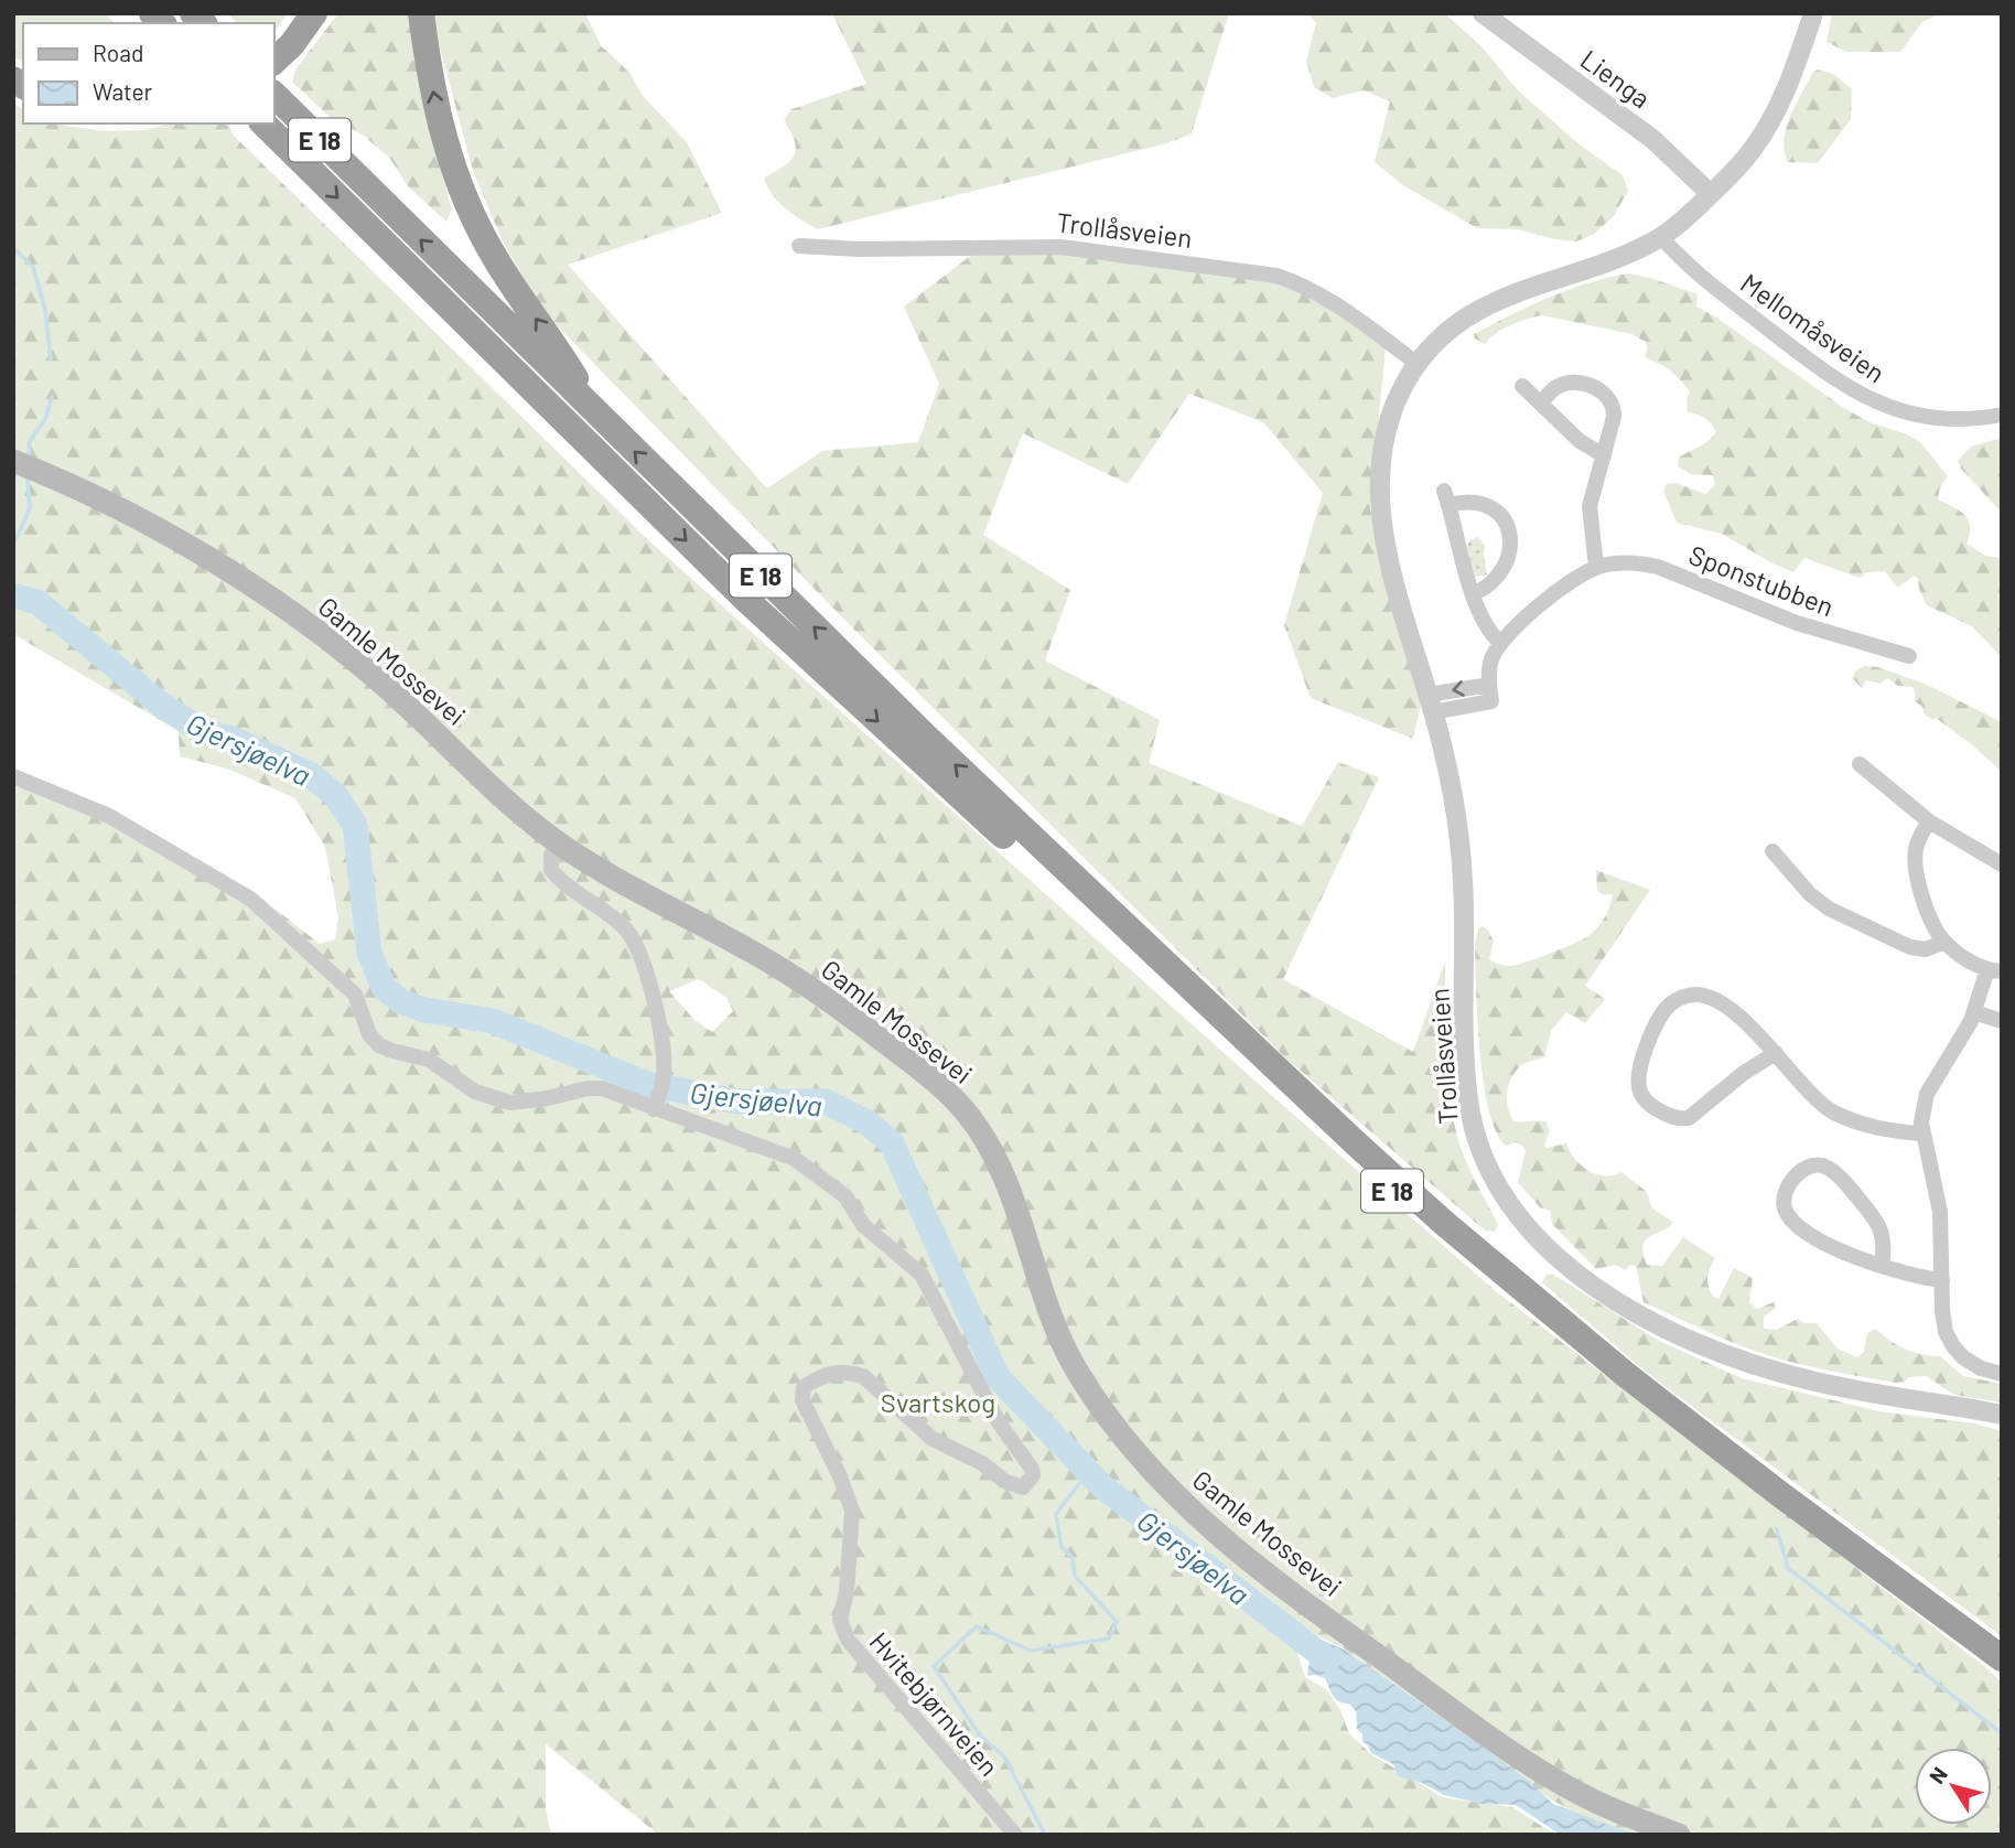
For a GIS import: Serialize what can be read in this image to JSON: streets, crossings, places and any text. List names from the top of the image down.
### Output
{
  "streets": {
    "highway": ["E 18"],
    "main road": ["Gamle Mossevei"],
    "street": [
      "Lienga",
      "Trollåsveien",
      "Mellomåsveien",
      "Sponstubben",
      "Hvitebjørnveien"
    ]
  },
  "crossings": [
    ["Lienga", "Trollåsveien"],
    ["Trollåsveien", "Mellomåsveien"]
  ],
  "water": ["Gjersjøelva"],
  "parks": ["Svartskog"],
  "legend": ["Road", "Water"],
  "north": "top left"
}
